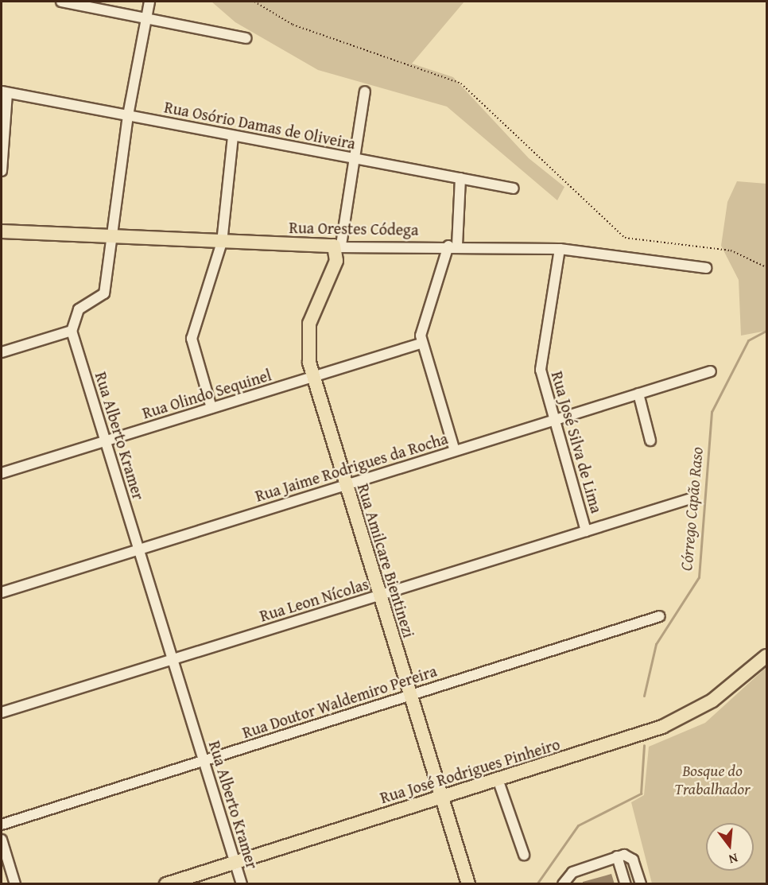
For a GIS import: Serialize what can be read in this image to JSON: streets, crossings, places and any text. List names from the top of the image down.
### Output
{
  "streets": {
    "main road": ["Rua Orestes Códega", "Rua Amilcare Bientinezi", "Rua José Rodrigues Pinheiro"],
    "street": [
      "Rua Osório Damas de Oliveira",
      "Rua Olindo Sequinel",
      "Rua Alberto Kramer",
      "Rua José Silva de Lima",
      "Rua Jaime Rodrigues da Rocha",
      "Rua Leon Nícolas",
      "Rua Doutor Waldemiro Pereira"
    ]
  },
  "crossings": [
    ["Rua Osório Damas de Oliveira", "Rua Amilcare Bientinezi"],
    ["Rua Orestes Códega", "Rua José Silva de Lima"],
    ["Rua Orestes Códega", "Rua Amilcare Bientinezi"],
    ["Rua Olindo Sequinel", "Rua Alberto Kramer"],
    ["Rua Olindo Sequinel", "Rua Amilcare Bientinezi"],
    ["Rua Alberto Kramer", "Rua Jaime Rodrigues da Rocha"],
    ["Rua Alberto Kramer", "Rua Leon Nícolas"],
    ["Rua Alberto Kramer", "Rua Doutor Waldemiro Pereira"],
    ["Rua Alberto Kramer", "Rua José Rodrigues Pinheiro"],
    ["Rua José Silva de Lima", "Rua Jaime Rodrigues da Rocha"],
    ["Rua José Silva de Lima", "Rua Leon Nícolas"],
    ["Rua Jaime Rodrigues da Rocha", "Rua Amilcare Bientinezi"],
    ["Rua Amilcare Bientinezi", "Rua Leon Nícolas"],
    ["Rua Amilcare Bientinezi", "Rua Doutor Waldemiro Pereira"],
    ["Rua Amilcare Bientinezi", "Rua José Rodrigues Pinheiro"]
  ],
  "water": ["Córrego Capão Raso"],
  "parks": ["Bosque do Trabalhador"],
  "north": "bottom"
}
